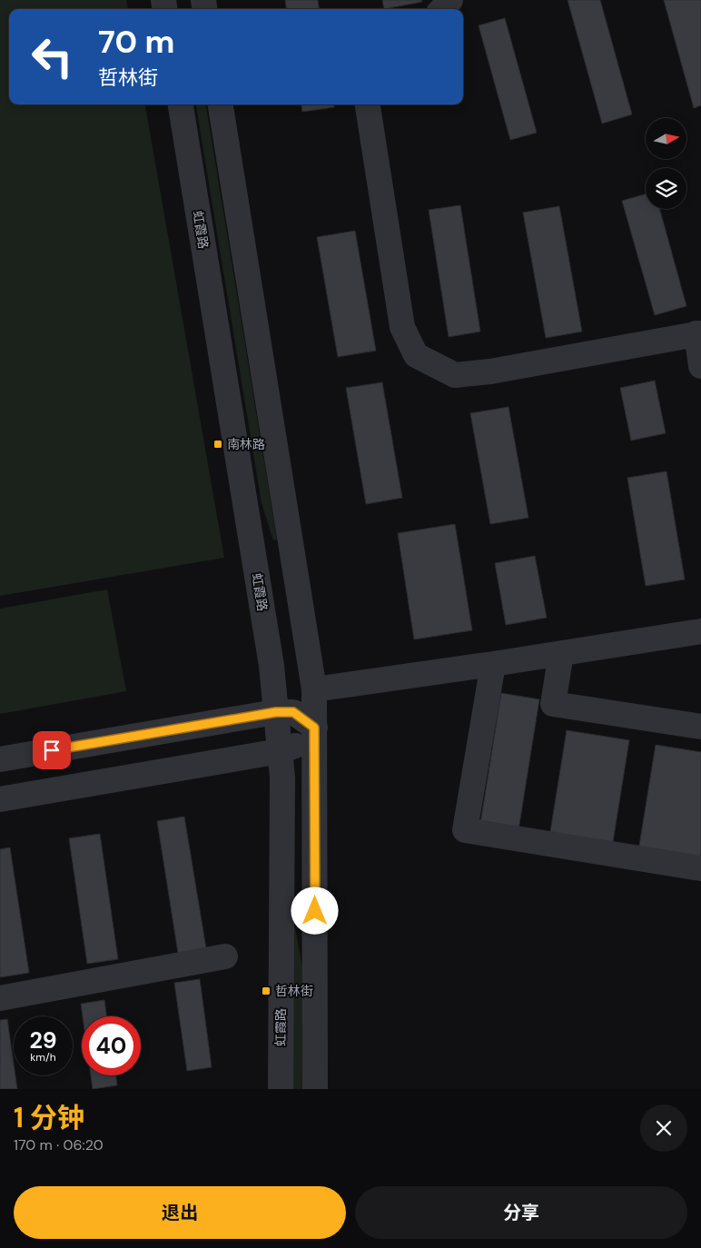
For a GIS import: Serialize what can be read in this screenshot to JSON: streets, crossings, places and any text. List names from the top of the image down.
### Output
{
  "streets": {
    "street": ["虹霞路"]
  },
  "places": {
    "transit": ["南林路", "哲林街"]
  },
  "north": "right",
  "page": {
    "turn": ["70 m", "哲林街"],
    "speed": "29 km/h",
    "limit": "40",
    "heading": ["1 分钟", "170 m · 06:20"],
    "buttons": ["退出", "分享"]
  }
}
